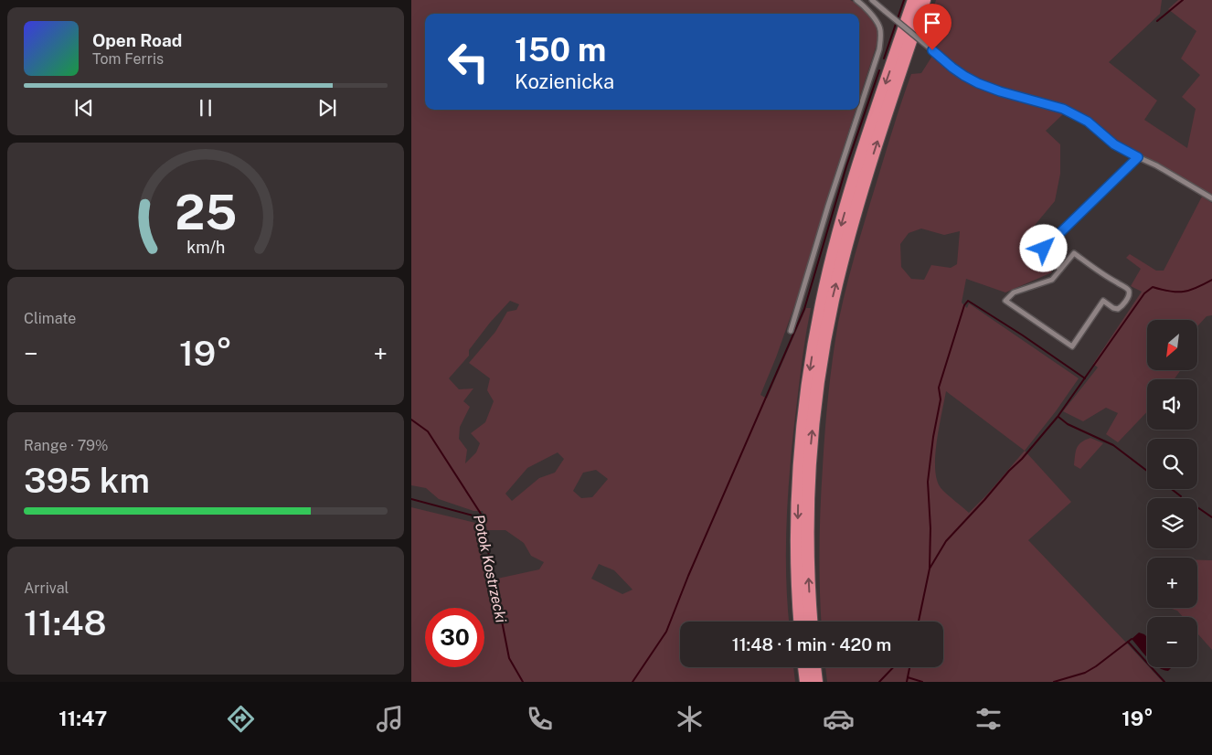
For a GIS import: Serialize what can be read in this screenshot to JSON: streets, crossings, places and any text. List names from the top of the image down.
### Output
{
  "water": ["Potok Kostrzecki"],
  "north": "bottom left",
  "page": {
    "turn": ["150 m", "Kozienicka"],
    "song": ["Open Road", "Tom Ferris"],
    "tile": [
      "Climate",
      ["Range · 79%", "395 km"],
      ["Arrival", "11:48"]
    ],
    "map_buttons": ["+", "−"],
    "heat": ["−", "19°", "+"],
    "limit": "30",
    "trip": "11:48 · 1 min · 420 m",
    "tabs": ["11:47", "19°"],
    "gauge": ["25", "km/h"]
  }
}
